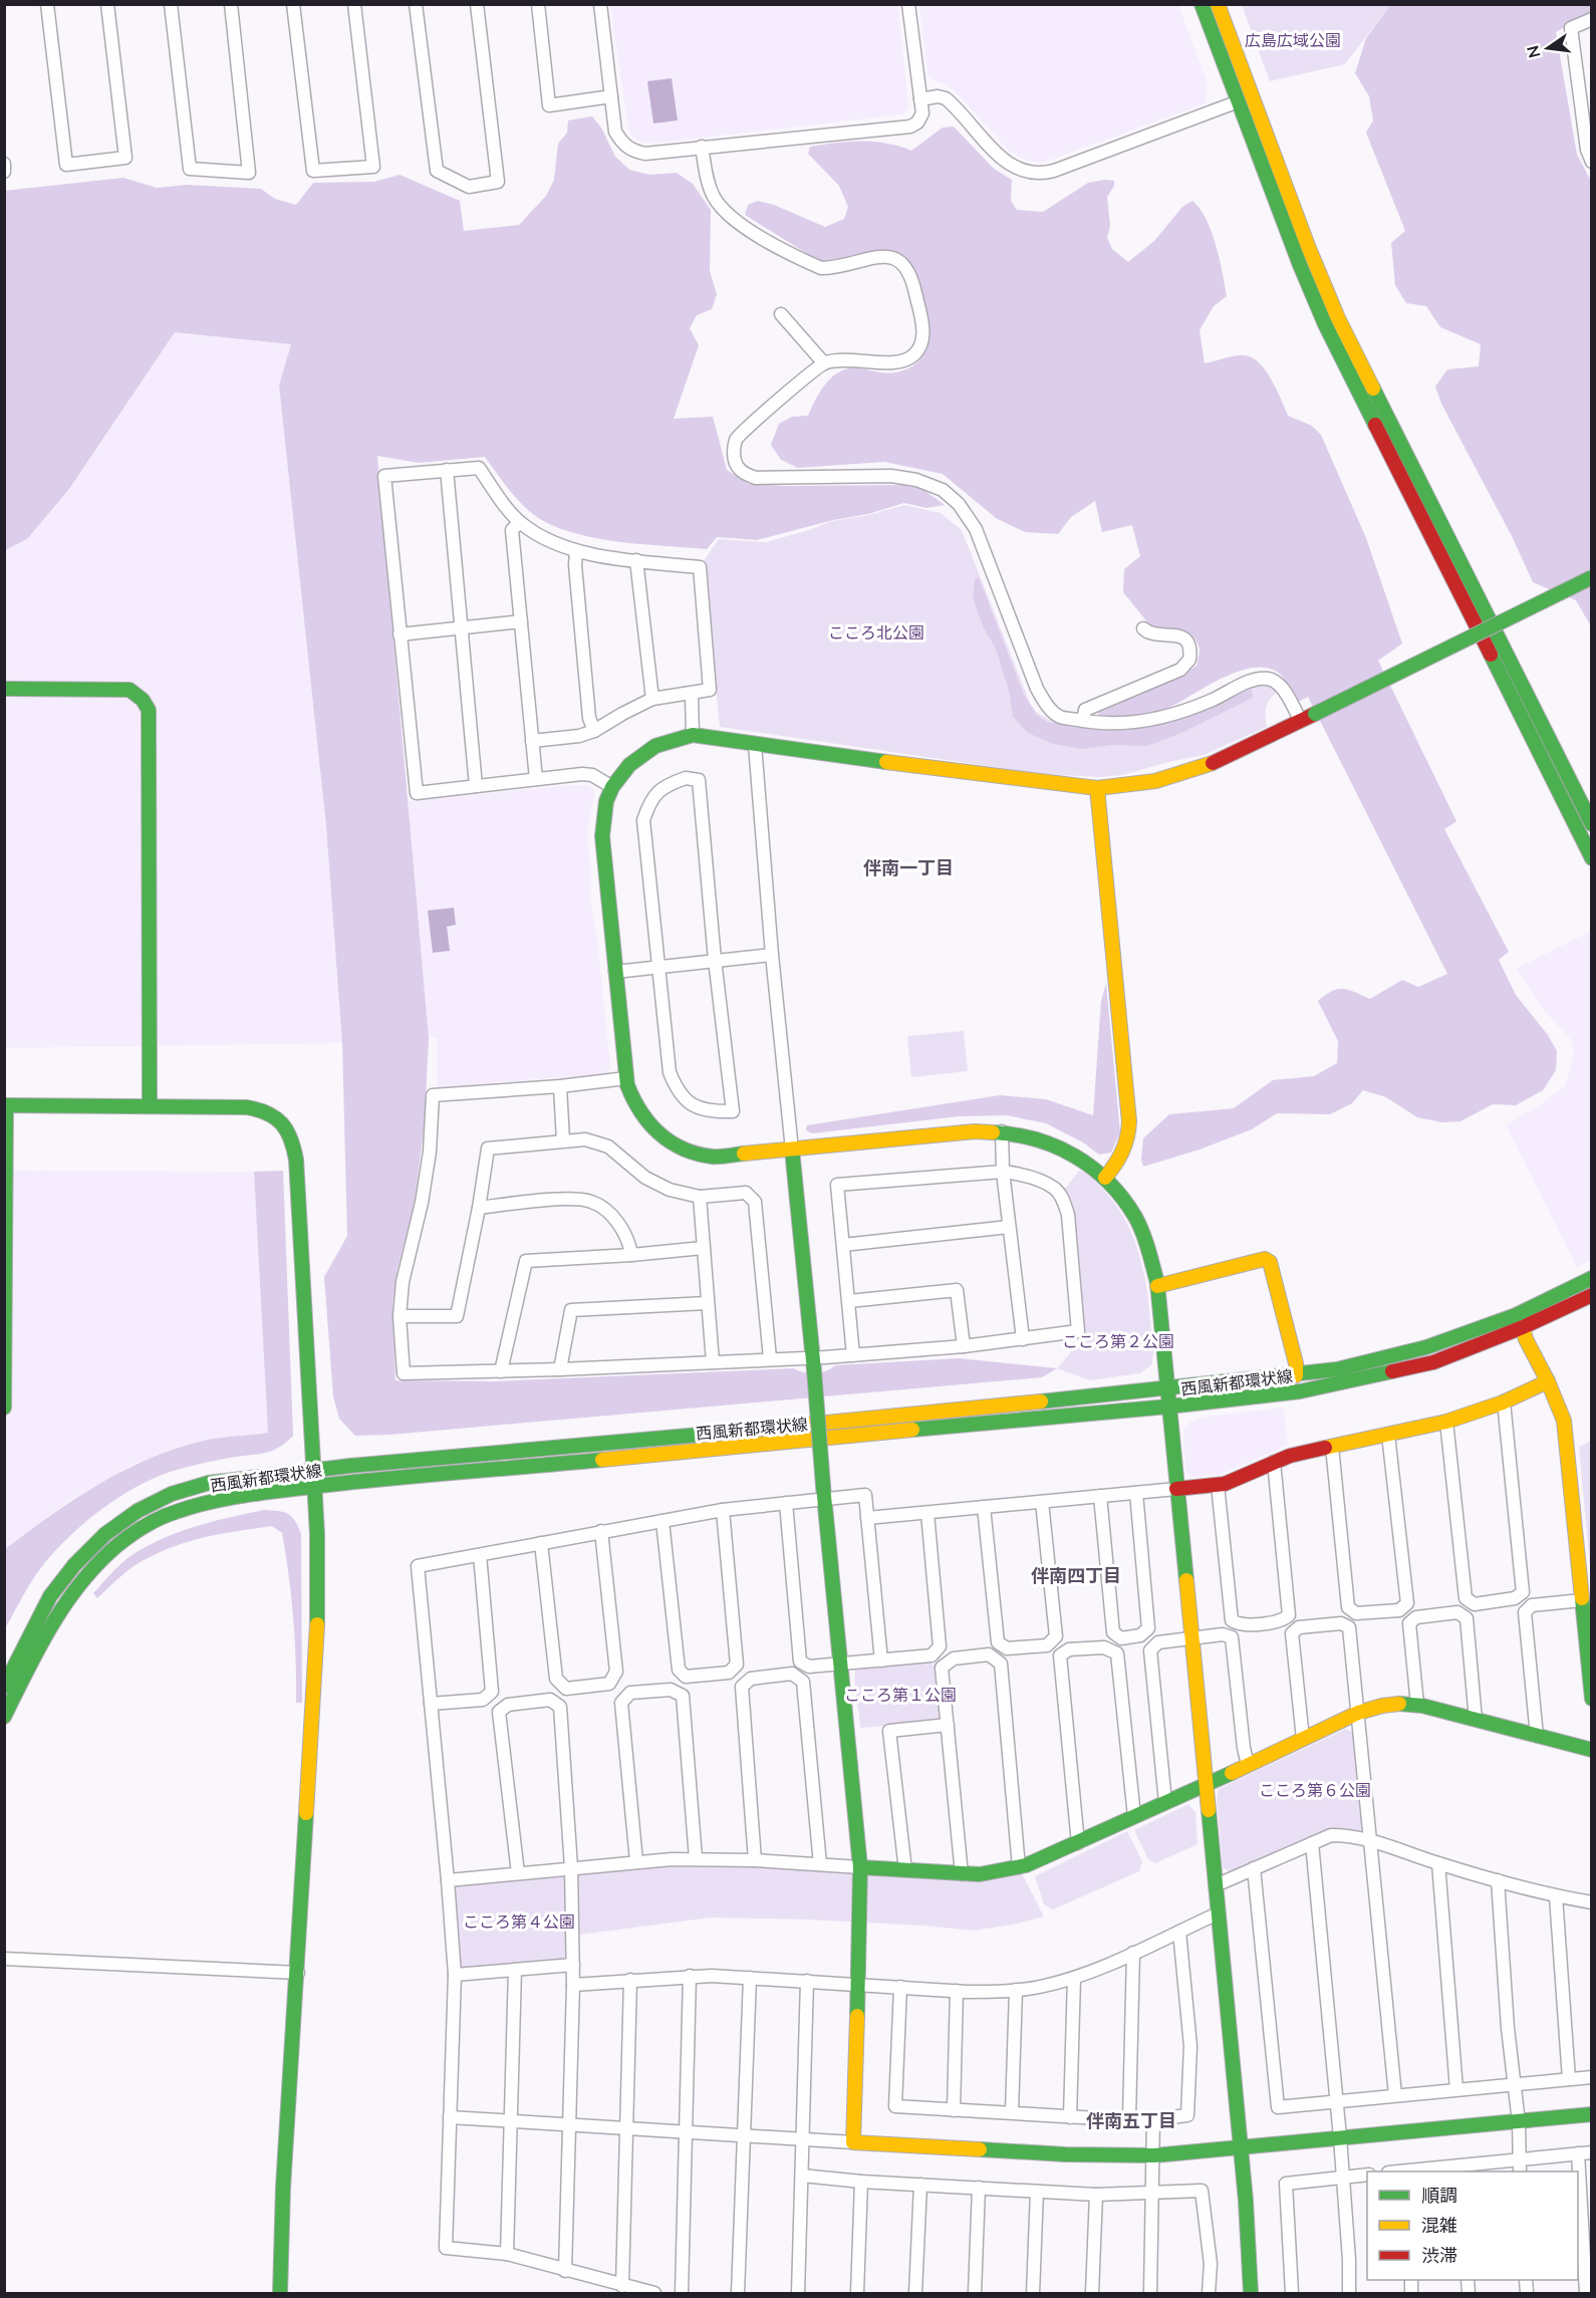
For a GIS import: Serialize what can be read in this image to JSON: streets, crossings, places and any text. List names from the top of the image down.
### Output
{
  "streets": {
    "street": ["西風新都環状線"]
  },
  "districts": ["伴南一丁目", "伴南四丁目", "伴南五丁目"],
  "parks": [
    "広島広域公園",
    "こころ北公園",
    "こころ第２公園",
    "こころ第１公園",
    "こころ第６公園",
    "こころ第４公園"
  ],
  "legend": ["順調", "混雑", "渋滞"],
  "north": "left"
}
